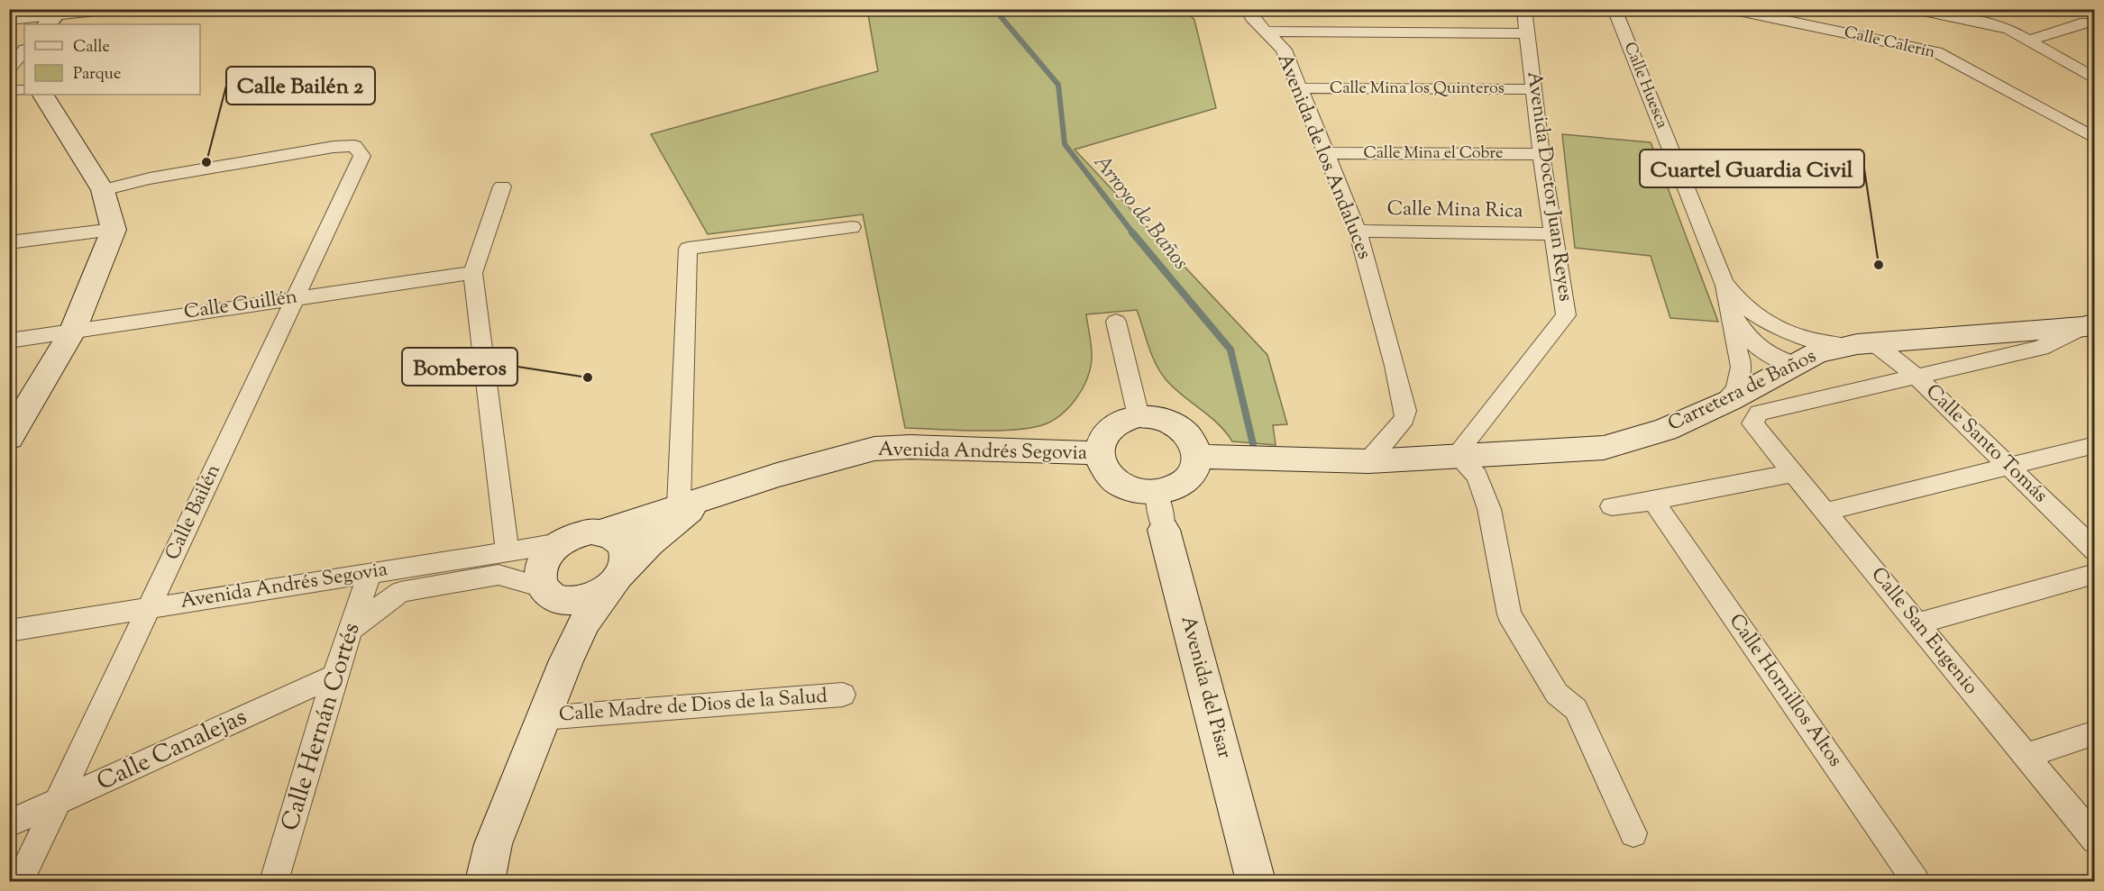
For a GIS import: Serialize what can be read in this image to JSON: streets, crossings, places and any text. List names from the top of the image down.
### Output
{
  "streets": {
    "main road": ["Carretera de Baños", "Avenida Andrés Segovia", "Avenida del Pisar"],
    "street": [
      "Calle Calerín",
      "Calle Huesca",
      "Calle Mina los Quinteros",
      "Calle Mina el Cobre",
      "Avenida de los Andaluces",
      "Avenida Doctor Juan Reyes",
      "Calle Mina Rica",
      "Calle Guillén",
      "Calle Santo Tomás",
      "Calle Bailén",
      "Calle San Eugenio",
      "Calle Hornillos Altos",
      "Calle Madre de Dios de la Salud",
      "Calle Hernán Cortés",
      "Calle Canalejas"
    ]
  },
  "crossings": [
    ["Calle Huesca", "Carretera de Baños"],
    ["Calle Mina los Quinteros", "Avenida de los Andaluces"],
    ["Calle Mina los Quinteros", "Avenida Doctor Juan Reyes"],
    ["Calle Mina el Cobre", "Avenida de los Andaluces"],
    ["Calle Mina el Cobre", "Avenida Doctor Juan Reyes"],
    ["Avenida de los Andaluces", "Calle Mina Rica"],
    ["Avenida Doctor Juan Reyes", "Calle Mina Rica"],
    ["Avenida Doctor Juan Reyes", "Carretera de Baños"],
    ["Calle Guillén", "Calle Bailén"],
    ["Carretera de Baños", "Calle Santo Tomás"],
    ["Calle Santo Tomás", "Calle San Eugenio"],
    ["Avenida Andrés Segovia", "Calle Bailén"],
    ["Avenida Andrés Segovia", "Avenida del Pisar"],
    ["Avenida Andrés Segovia", "Calle Hernán Cortés"],
    ["Calle Bailén", "Calle Canalejas"],
    ["Calle Hernán Cortés", "Calle Canalejas"]
  ],
  "water": ["Arroyo de Baños"],
  "places": ["Calle Bailén 2", "Cuartel Guardia Civil", "Bomberos"],
  "legend": ["Calle", "Parque"]
}
